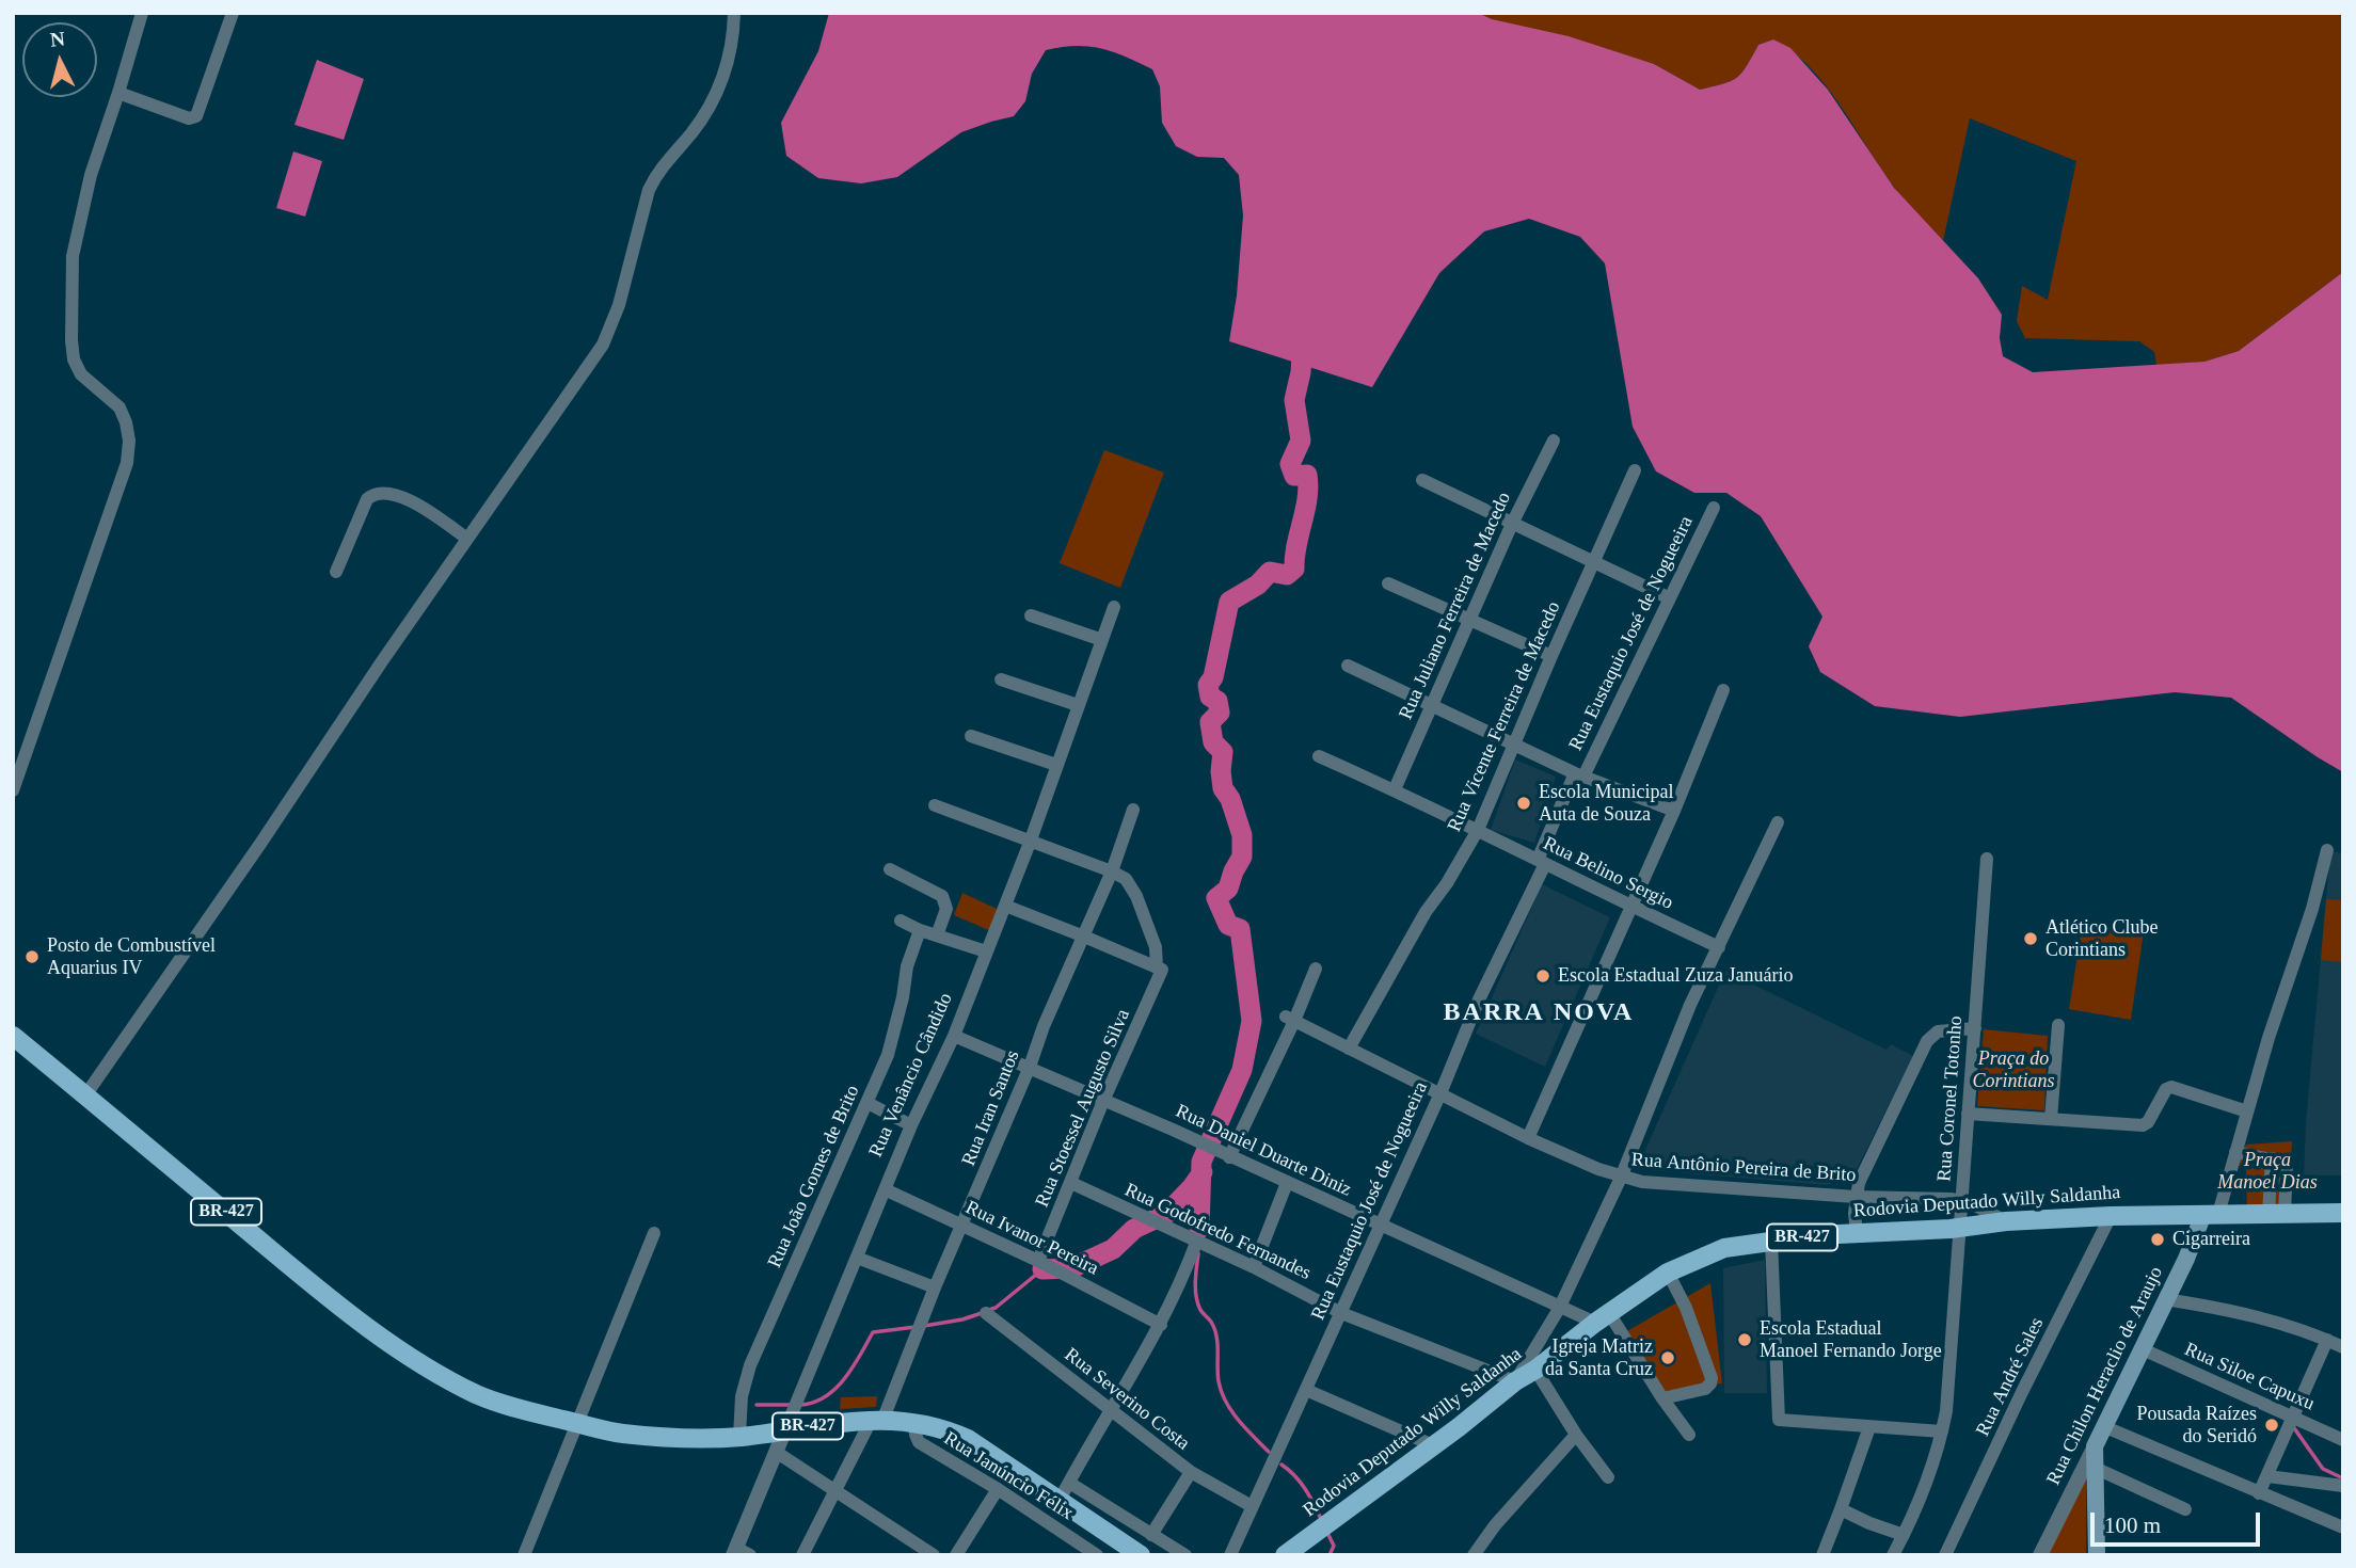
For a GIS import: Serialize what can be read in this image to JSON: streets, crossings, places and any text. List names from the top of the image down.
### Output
{
  "streets": {
    "main road": ["Rodovia Deputado Willy Saldanha", "BR-427", "Rua Chilon Heraclio de Araujo"],
    "street": [
      "Rua Juliano Ferreira de Macedo",
      "Rua Eustaquio José de Nogueeira",
      "Rua Vicente Ferreira de Macedo",
      "Rua Belino Sergio",
      "Rua Venâncio Cândido",
      "Rua Coronel Totonho",
      "Rua Iran Santos",
      "Rua Stoessel Augusto Silva",
      "Rua Daniel Duarte Diniz",
      "Rua Antônio Pereira de Brito",
      "Rua João Gomes de Brito",
      "Rua Godofredo Fernandes",
      "Rua Ivanor Pereira",
      "Rua André Sales",
      "Rua Siloe Capuxu",
      "Rua Severino Costa",
      "Rua Janúncio Félix"
    ]
  },
  "crossings": [
    ["Rua Juliano Ferreira de Macedo", "Rua Belino Sergio"],
    ["Rua Eustaquio José de Nogueeira", "Rua Belino Sergio"],
    ["Rua Eustaquio José de Nogueeira", "Rua Daniel Duarte Diniz"],
    ["Rua Eustaquio José de Nogueeira", "Rua Antônio Pereira de Brito"],
    ["Rua Eustaquio José de Nogueeira", "Rua Godofredo Fernandes"],
    ["Rua Eustaquio José de Nogueeira", "Rua Severino Costa"],
    ["Rua Vicente Ferreira de Macedo", "Rua Belino Sergio"],
    ["Rua Vicente Ferreira de Macedo", "Rua Antônio Pereira de Brito"],
    ["Rua Venâncio Cândido", "Rua Daniel Duarte Diniz"],
    ["Rua Venâncio Cândido", "BR-427"],
    ["Rua Venâncio Cândido", "Rua Ivanor Pereira"],
    ["Rua Coronel Totonho", "Rua Antônio Pereira de Brito"],
    ["Rua Coronel Totonho", "Rodovia Deputado Willy Saldanha"],
    ["Rua Iran Santos", "Rua Daniel Duarte Diniz"],
    ["Rua Iran Santos", "BR-427"],
    ["Rua Iran Santos", "Rua Ivanor Pereira"],
    ["Rua Stoessel Augusto Silva", "Rua Daniel Duarte Diniz"],
    ["Rua Stoessel Augusto Silva", "Rua Godofredo Fernandes"],
    ["Rua Stoessel Augusto Silva", "Rua Ivanor Pereira"],
    ["Rua Daniel Duarte Diniz", "Rodovia Deputado Willy Saldanha"],
    ["Rua Antônio Pereira de Brito", "Rodovia Deputado Willy Saldanha"],
    ["Rua João Gomes de Brito", "BR-427"],
    ["Rodovia Deputado Willy Saldanha", "Rua Godofredo Fernandes"],
    ["Rodovia Deputado Willy Saldanha", "Rua Chilon Heraclio de Araujo"],
    ["Rodovia Deputado Willy Saldanha", "Rua André Sales"],
    ["BR-427", "Rua Janúncio Félix"],
    ["Rua Chilon Heraclio de Araujo", "Rua Siloe Capuxu"]
  ],
  "districts": ["BARRA NOVA"],
  "parks": ["Praça do Corintians", "Praça Manoel Dias"],
  "places": [
    "Escola Municipal Auta de Souza",
    "Atlético Clube Corintians",
    "Posto de Combustível Aquarius IV",
    "Escola Estadual Zuza Januário",
    "Cigarreira",
    "Escola Estadual Manoel Fernando Jorge",
    "Igreja Matriz da Santa Cruz",
    "Pousada Raízes do Seridó"
  ],
  "scale_bar": "100 m",
  "north": "top"
}
